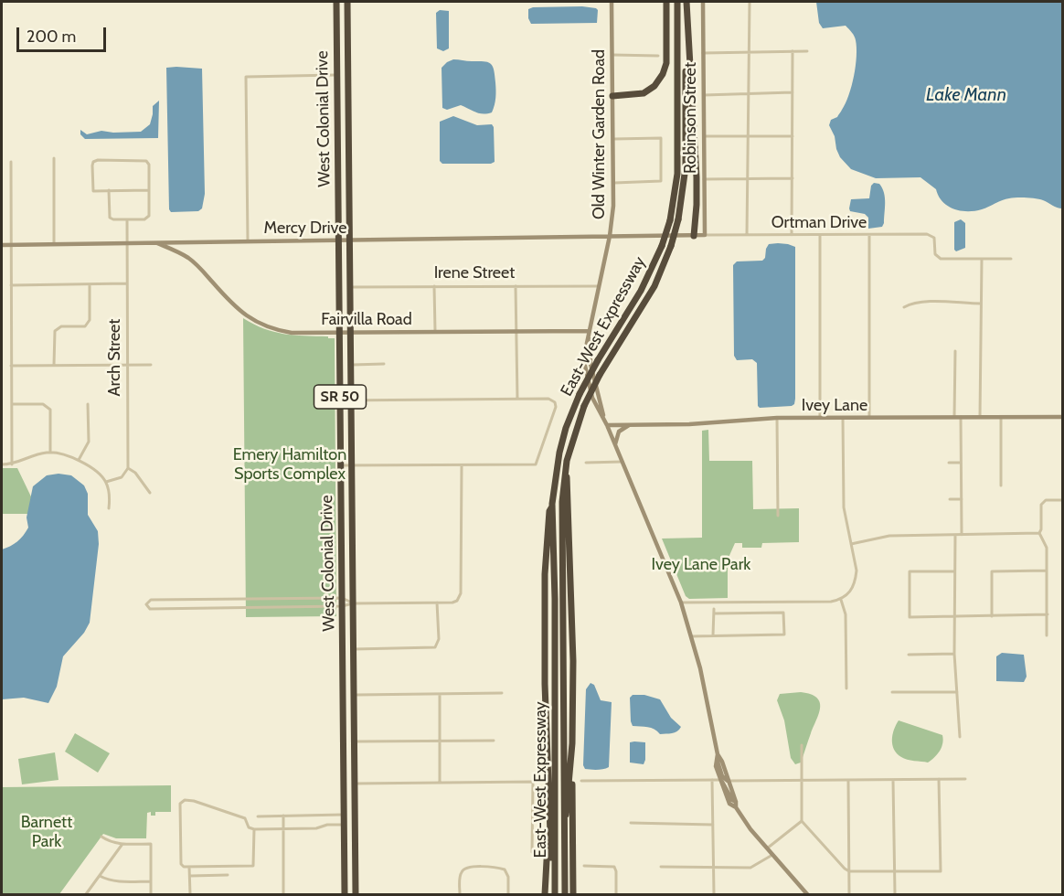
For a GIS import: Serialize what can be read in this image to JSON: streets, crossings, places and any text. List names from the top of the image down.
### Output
{
  "streets": {
    "highway": ["West Colonial Drive", "East-West Expressway", "SR 50"],
    "street": [
      "Robinson Street",
      "Old Winter Garden Road",
      "Ortman Drive",
      "Mercy Drive",
      "Irene Street",
      "Fairvilla Road",
      "Arch Street",
      "Ivey Lane"
    ]
  },
  "crossings": [
    ["Robinson Street", "Ortman Drive"],
    ["West Colonial Drive", "Mercy Drive"],
    ["West Colonial Drive", "Irene Street"],
    ["West Colonial Drive", "Fairvilla Road"],
    ["Old Winter Garden Road", "Ortman Drive"],
    ["Old Winter Garden Road", "Mercy Drive"],
    ["Old Winter Garden Road", "Irene Street"],
    ["Old Winter Garden Road", "Fairvilla Road"],
    ["Old Winter Garden Road", "Ivey Lane"],
    ["Ortman Drive", "Mercy Drive"],
    ["Mercy Drive", "Fairvilla Road"],
    ["Mercy Drive", "Arch Street"]
  ],
  "water": ["Lake Mann"],
  "parks": ["Emery Hamilton Sports Complex", "Ivey Lane Park", "Barnett Park"],
  "scale_bar": "200 m"
}
